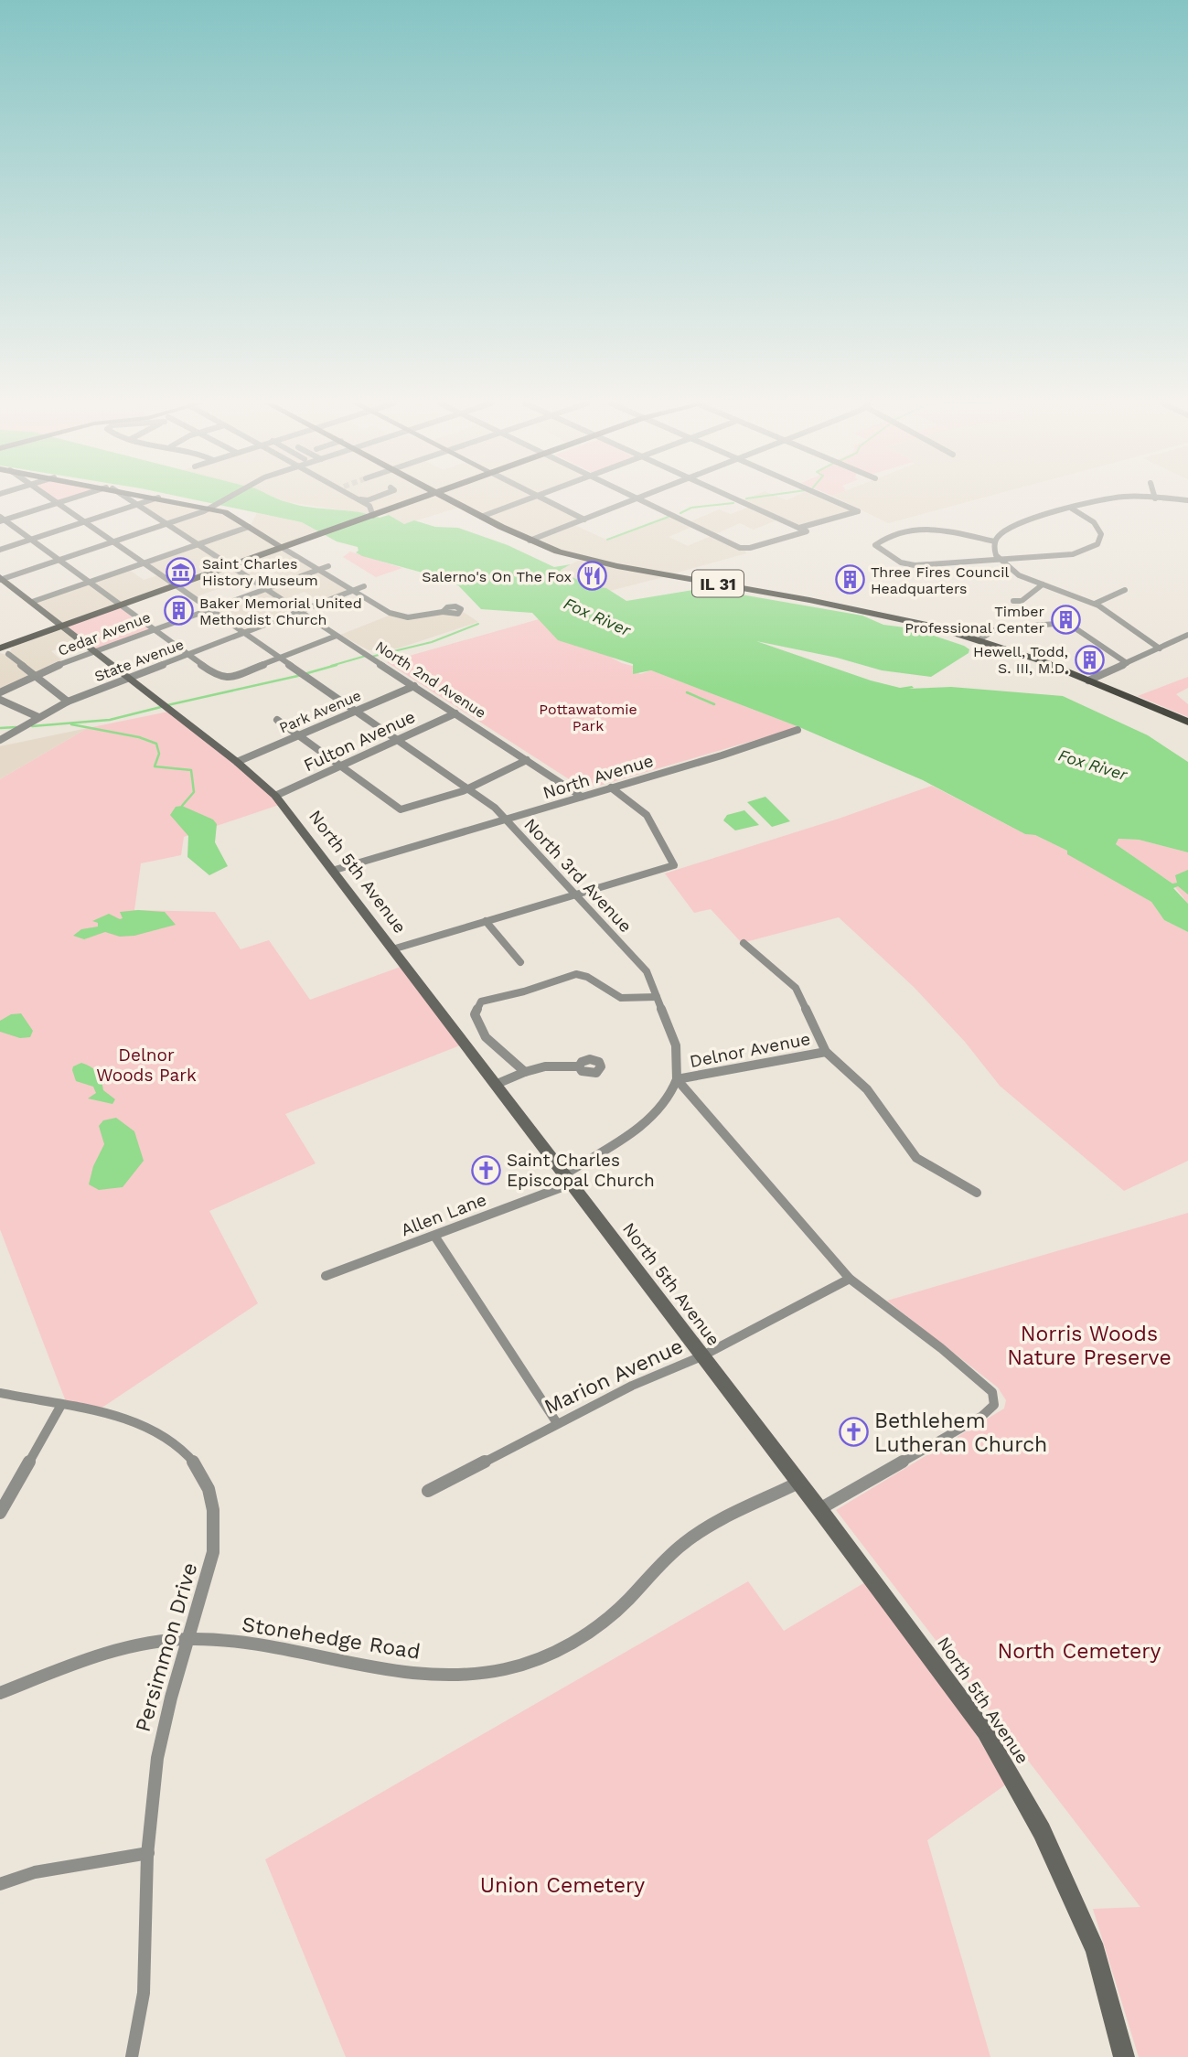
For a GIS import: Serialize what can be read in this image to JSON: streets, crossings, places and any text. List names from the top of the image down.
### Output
{
  "streets": {
    "main road": ["IL 31", "North 5th Avenue"],
    "street": [
      "Cedar Avenue",
      "State Avenue",
      "North 2nd Avenue",
      "Park Avenue",
      "Fulton Avenue",
      "North Avenue",
      "North 3rd Avenue",
      "Delnor Avenue",
      "Allen Lane",
      "Marion Avenue",
      "Stonehedge Road",
      "Persimmon Drive"
    ]
  },
  "crossings": [
    ["Cedar Avenue", "North 2nd Avenue"],
    ["Cedar Avenue", "North 5th Avenue"],
    ["Cedar Avenue", "North 3rd Avenue"],
    ["State Avenue", "North 2nd Avenue"],
    ["State Avenue", "North 5th Avenue"],
    ["State Avenue", "North 3rd Avenue"],
    ["North 2nd Avenue", "Park Avenue"],
    ["North 2nd Avenue", "Fulton Avenue"],
    ["North 2nd Avenue", "North Avenue"],
    ["Park Avenue", "North 5th Avenue"],
    ["Park Avenue", "North 3rd Avenue"],
    ["Fulton Avenue", "North 5th Avenue"],
    ["Fulton Avenue", "North 3rd Avenue"],
    ["North Avenue", "North 5th Avenue"],
    ["North Avenue", "North 3rd Avenue"],
    ["North 5th Avenue", "Delnor Avenue"],
    ["North 5th Avenue", "Allen Lane"],
    ["North 5th Avenue", "Marion Avenue"],
    ["North 5th Avenue", "Stonehedge Road"],
    ["North 3rd Avenue", "Delnor Avenue"],
    ["Delnor Avenue", "Allen Lane"],
    ["Stonehedge Road", "Persimmon Drive"]
  ],
  "water": ["Fox River"],
  "parks": [
    "Pottawatomie Park",
    "Delnor Woods Park",
    "Norris Woods Nature Preserve",
    "North Cemetery",
    "Union Cemetery"
  ],
  "places": {
    "museum": ["Saint Charles History Museum"],
    "restaurant": ["Salerno's On The Fox"],
    "building": [
      "Three Fires Council Headquarters",
      "Baker Memorial United Methodist Church",
      "Timber Professional Center",
      "Hewell, Todd, S. III, M.D."
    ],
    "church": ["Saint Charles Episcopal Church", "Bethlehem Lutheran Church"]
  }
}
